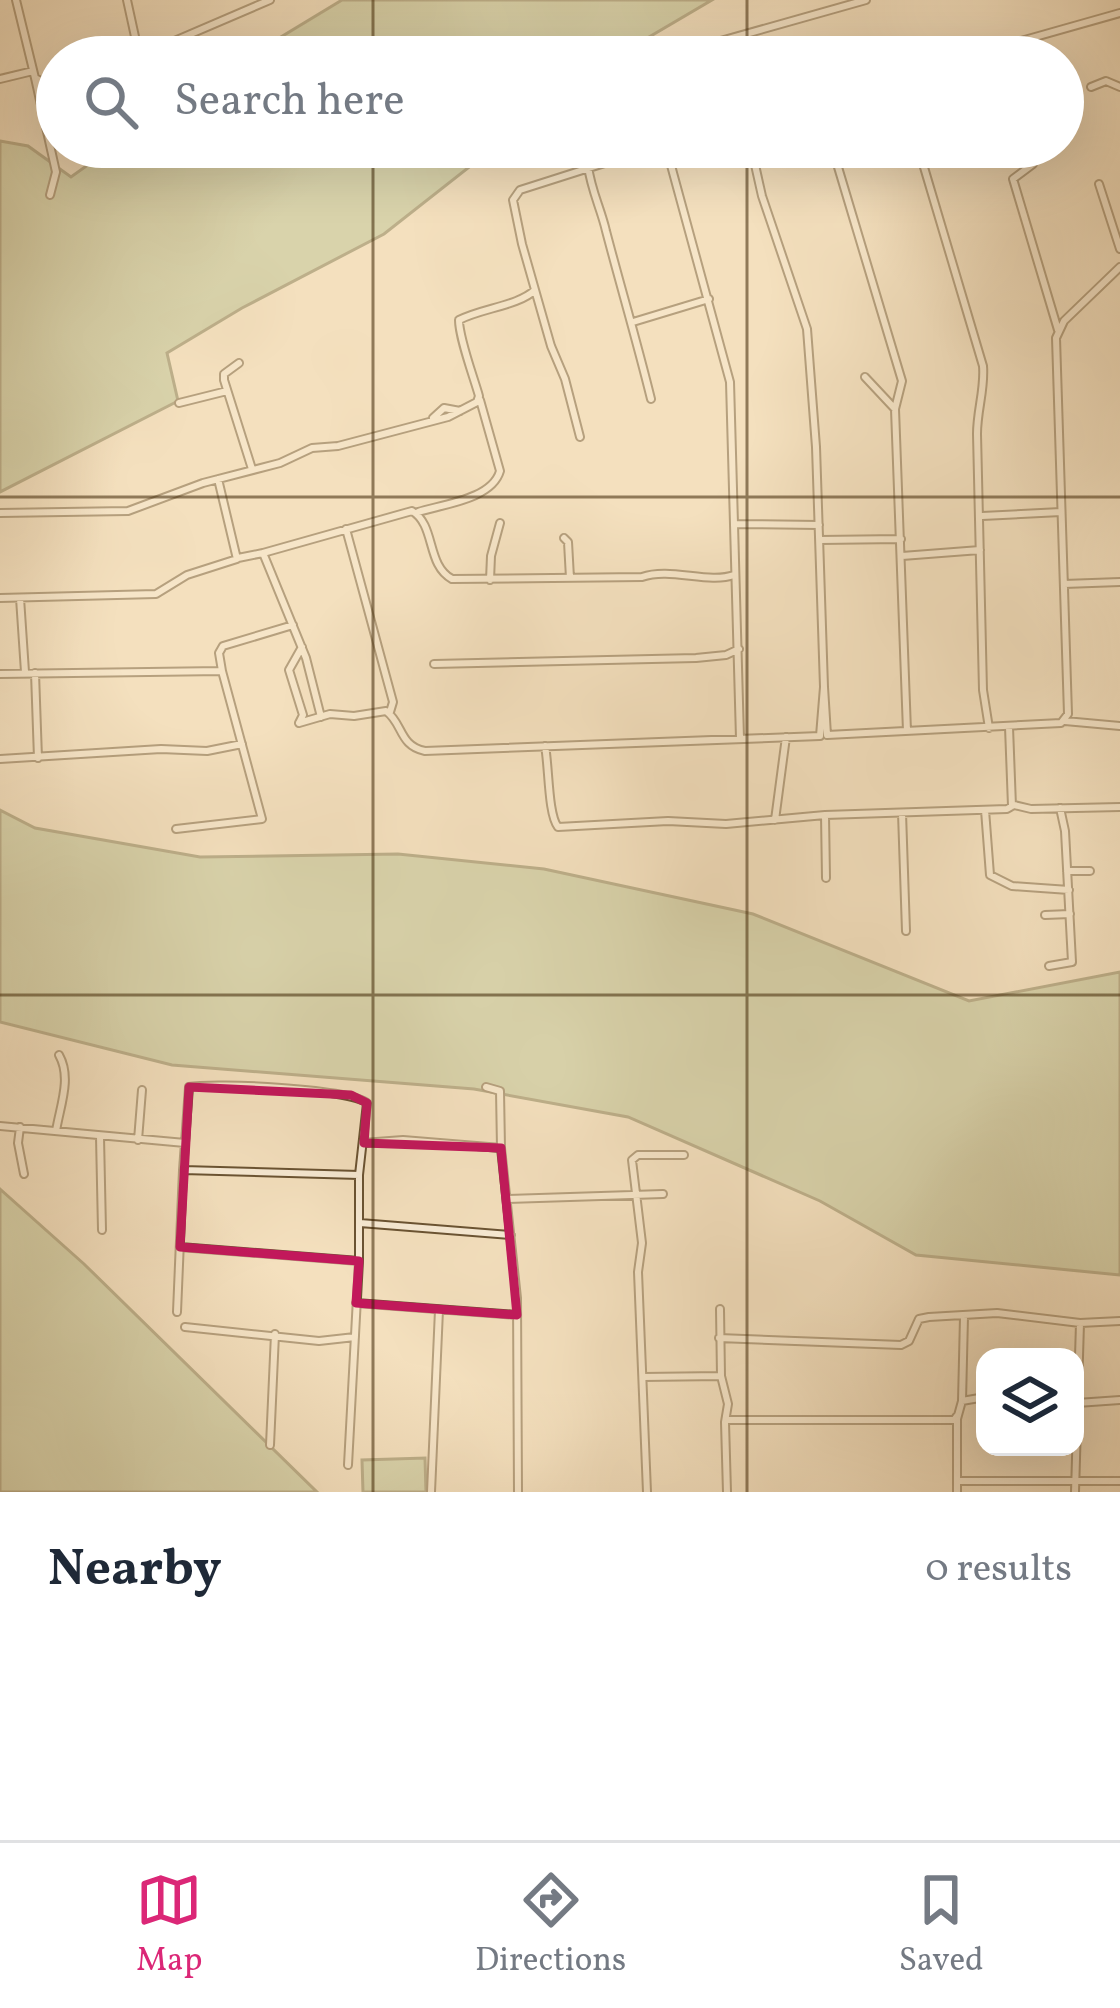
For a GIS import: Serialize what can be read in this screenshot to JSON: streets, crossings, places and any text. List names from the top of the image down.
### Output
{
  "page": {
    "search": "Search here",
    "heading": ["Nearby", "0 results"],
    "nav": ["Map", "Directions", "Saved"]
  }
}
